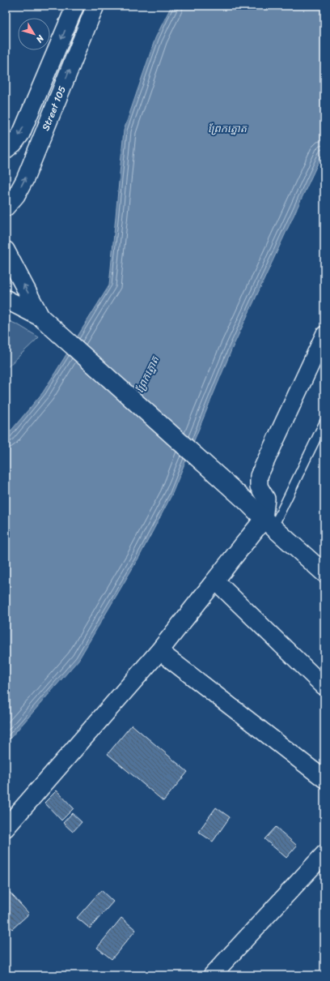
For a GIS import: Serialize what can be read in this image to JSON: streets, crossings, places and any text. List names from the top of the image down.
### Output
{
  "streets": {
    "street": ["Street 105"]
  },
  "water": ["ព្រែកត្នោត"],
  "north": "bottom right"
}
